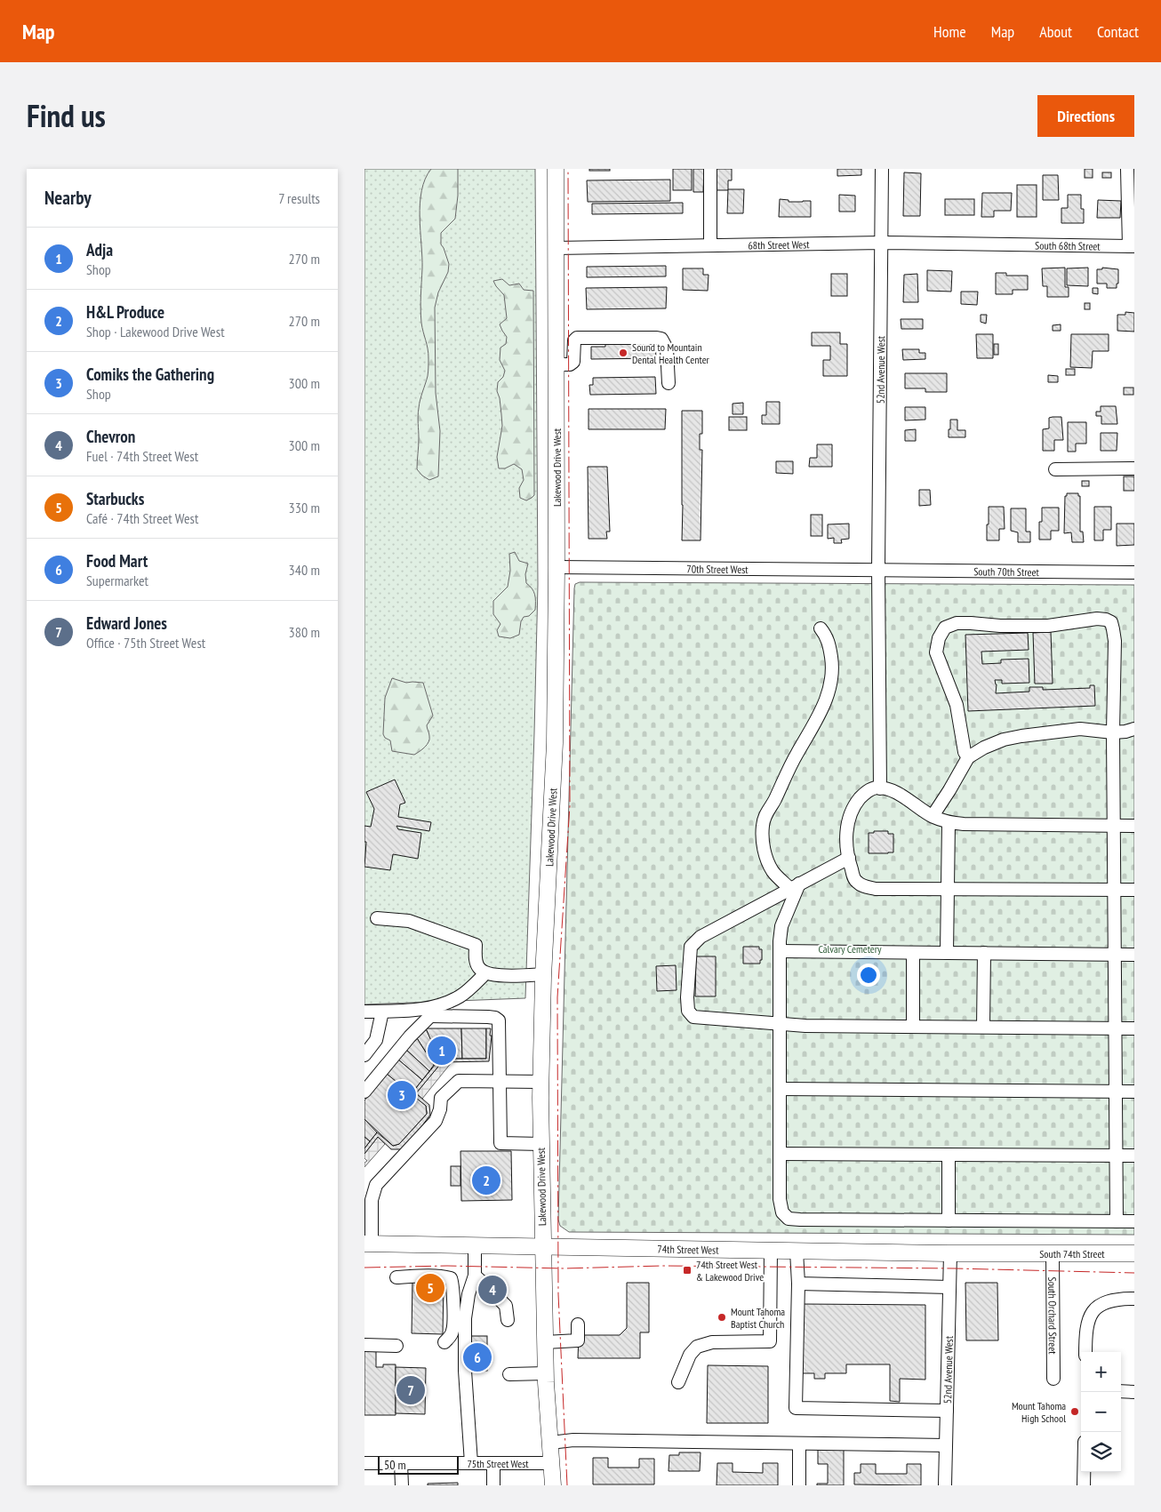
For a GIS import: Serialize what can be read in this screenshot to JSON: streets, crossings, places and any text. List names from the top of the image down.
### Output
{
  "streets": {
    "main road": ["Lakewood Drive West", "74th Street West", "South 74th Street"],
    "street": [
      "68th Street West",
      "South 68th Street",
      "52nd Avenue West",
      "70th Street West",
      "South 70th Street",
      "South Orchard Street",
      "75th Street West"
    ]
  },
  "crossings": [
    ["68th Street West", "South 68th Street"],
    ["68th Street West", "52nd Avenue West"],
    ["68th Street West", "Lakewood Drive West"],
    ["52nd Avenue West", "70th Street West"],
    ["52nd Avenue West", "South 70th Street"],
    ["52nd Avenue West", "74th Street West"],
    ["Lakewood Drive West", "70th Street West"],
    ["Lakewood Drive West", "74th Street West"],
    ["Lakewood Drive West", "75th Street West"],
    ["70th Street West", "South 70th Street"],
    ["74th Street West", "South 74th Street"],
    ["South 74th Street", "South Orchard Street"]
  ],
  "parks": ["Calvary Cemetery"],
  "places": {
    "other": ["Sound to Mountain Dental Health Center", "Mount Tahoma Baptist Church", "Mount Tahoma High School"],
    "transit": ["74th Street West & Lakewood Drive"]
  },
  "scale_bar": "50 m",
  "page": {
    "header": "Map",
    "nav": [
      "Home",
      "Map",
      "About",
      "Contact"
    ],
    "title": "Find us",
    "buttons": "Directions",
    "heading": ["Nearby", "7 results"],
    "list": [
      {
        "mark": "1",
        "name": "Adja",
        "note": "Shop",
        "value": "270 m"
      },
      {
        "mark": "2",
        "name": "H&L Produce",
        "note": "Shop · Lakewood Drive West",
        "value": "270 m"
      },
      {
        "mark": "3",
        "name": "Comiks the Gathering",
        "note": "Shop",
        "value": "300 m"
      },
      {
        "mark": "4",
        "name": "Chevron",
        "note": "Fuel · 74th Street West",
        "value": "300 m"
      },
      {
        "mark": "5",
        "name": "Starbucks",
        "note": "Café · 74th Street West",
        "value": "330 m"
      },
      {
        "mark": "6",
        "name": "Food Mart",
        "note": "Supermarket",
        "value": "340 m"
      },
      {
        "mark": "7",
        "name": "Edward Jones",
        "note": "Office · 75th Street West",
        "value": "380 m"
      }
    ],
    "pins": [
      "1",
      "3",
      "2",
      "5",
      "4",
      "6",
      "7"
    ],
    "map_buttons": ["+", "−"],
    "scale": "50 m"
  }
}
